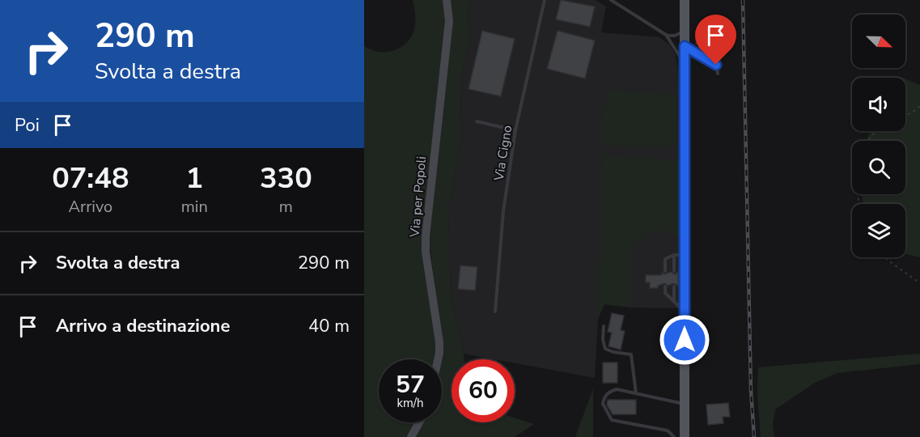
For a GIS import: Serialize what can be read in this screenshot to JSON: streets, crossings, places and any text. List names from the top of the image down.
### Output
{
  "streets": {
    "main road": ["Via per Popoli"],
    "lane": ["Via Cigno"]
  },
  "north": "bottom right",
  "page": {
    "turn": ["290 m", "Svolta a destra"],
    "then": "Poi",
    "eta": [
      "07:48",
      "Arrivo",
      "1",
      "min",
      "330",
      "m"
    ],
    "list": [
      {
        "name": "Svolta a destra",
        "value": "290 m"
      },
      {
        "name": "Arrivo a destinazione",
        "value": "40 m"
      }
    ],
    "speed": "57 km/h",
    "limit": "60"
  }
}
